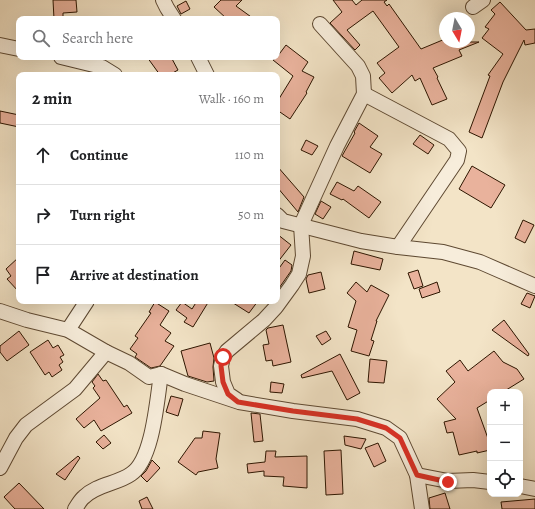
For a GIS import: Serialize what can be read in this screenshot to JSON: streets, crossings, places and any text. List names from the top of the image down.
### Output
{
  "north": "bottom",
  "page": {
    "search": "Search here",
    "heading": ["2 min", "Walk · 160 m"],
    "list": [
      ["Continue", "110 m"],
      ["Turn right", "50 m"],
      "Arrive at destination"
    ],
    "map_buttons": ["+", "−"]
  }
}
